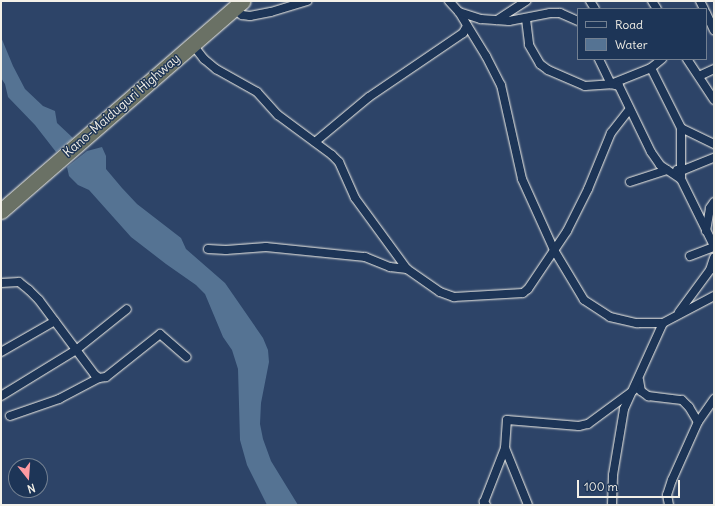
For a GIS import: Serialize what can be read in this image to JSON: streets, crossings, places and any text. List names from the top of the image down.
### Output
{
  "streets": {
    "highway": ["Kano-Maiduguri Highway"]
  },
  "legend": ["Road", "Water"],
  "scale_bar": "100 m",
  "north": "bottom"
}
